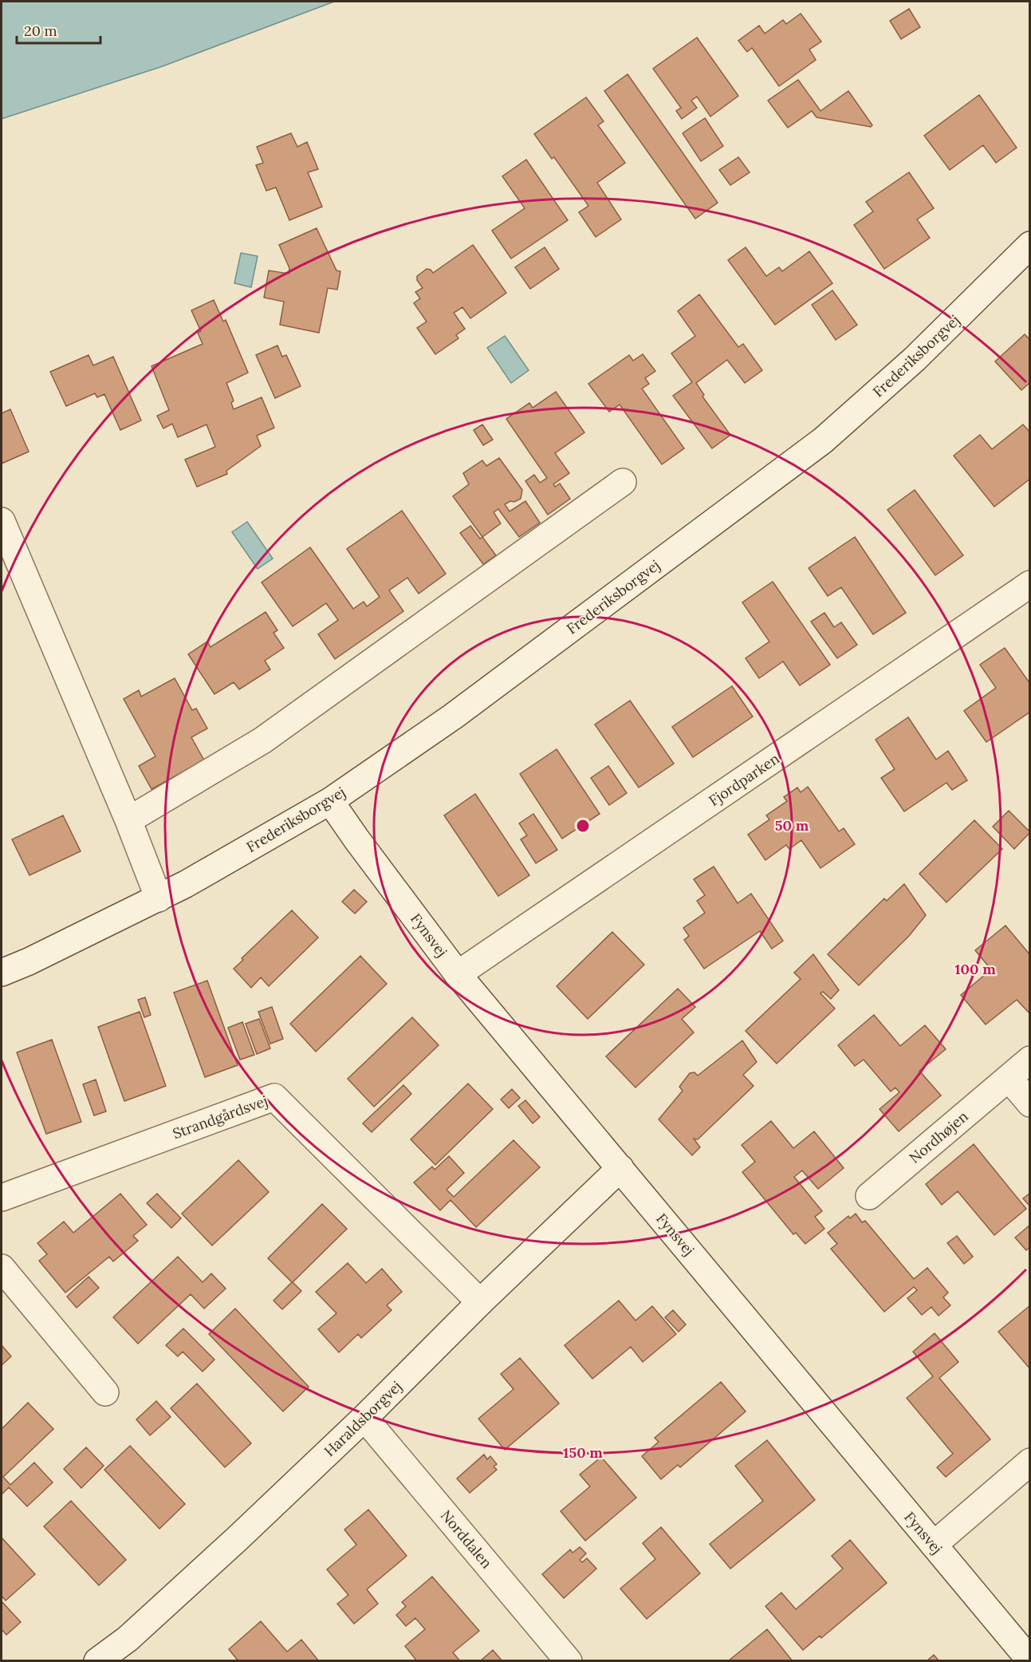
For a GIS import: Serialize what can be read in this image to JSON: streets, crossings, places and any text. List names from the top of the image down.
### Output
{
  "streets": {
    "street": [
      "Frederiksborgvej",
      "Fjordparken",
      "Fynsvej",
      "Strandgårdsvej",
      "Nordhøjen",
      "Haraldsborgvej",
      "Norddalen"
    ]
  },
  "crossings": [
    ["Frederiksborgvej", "Fynsvej"],
    ["Fjordparken", "Fynsvej"],
    ["Fynsvej", "Haraldsborgvej"],
    ["Strandgårdsvej", "Haraldsborgvej"],
    ["Haraldsborgvej", "Norddalen"]
  ],
  "scale_bar": "20 m",
  "rings": ["50 m", "100 m", "150 m"]
}
